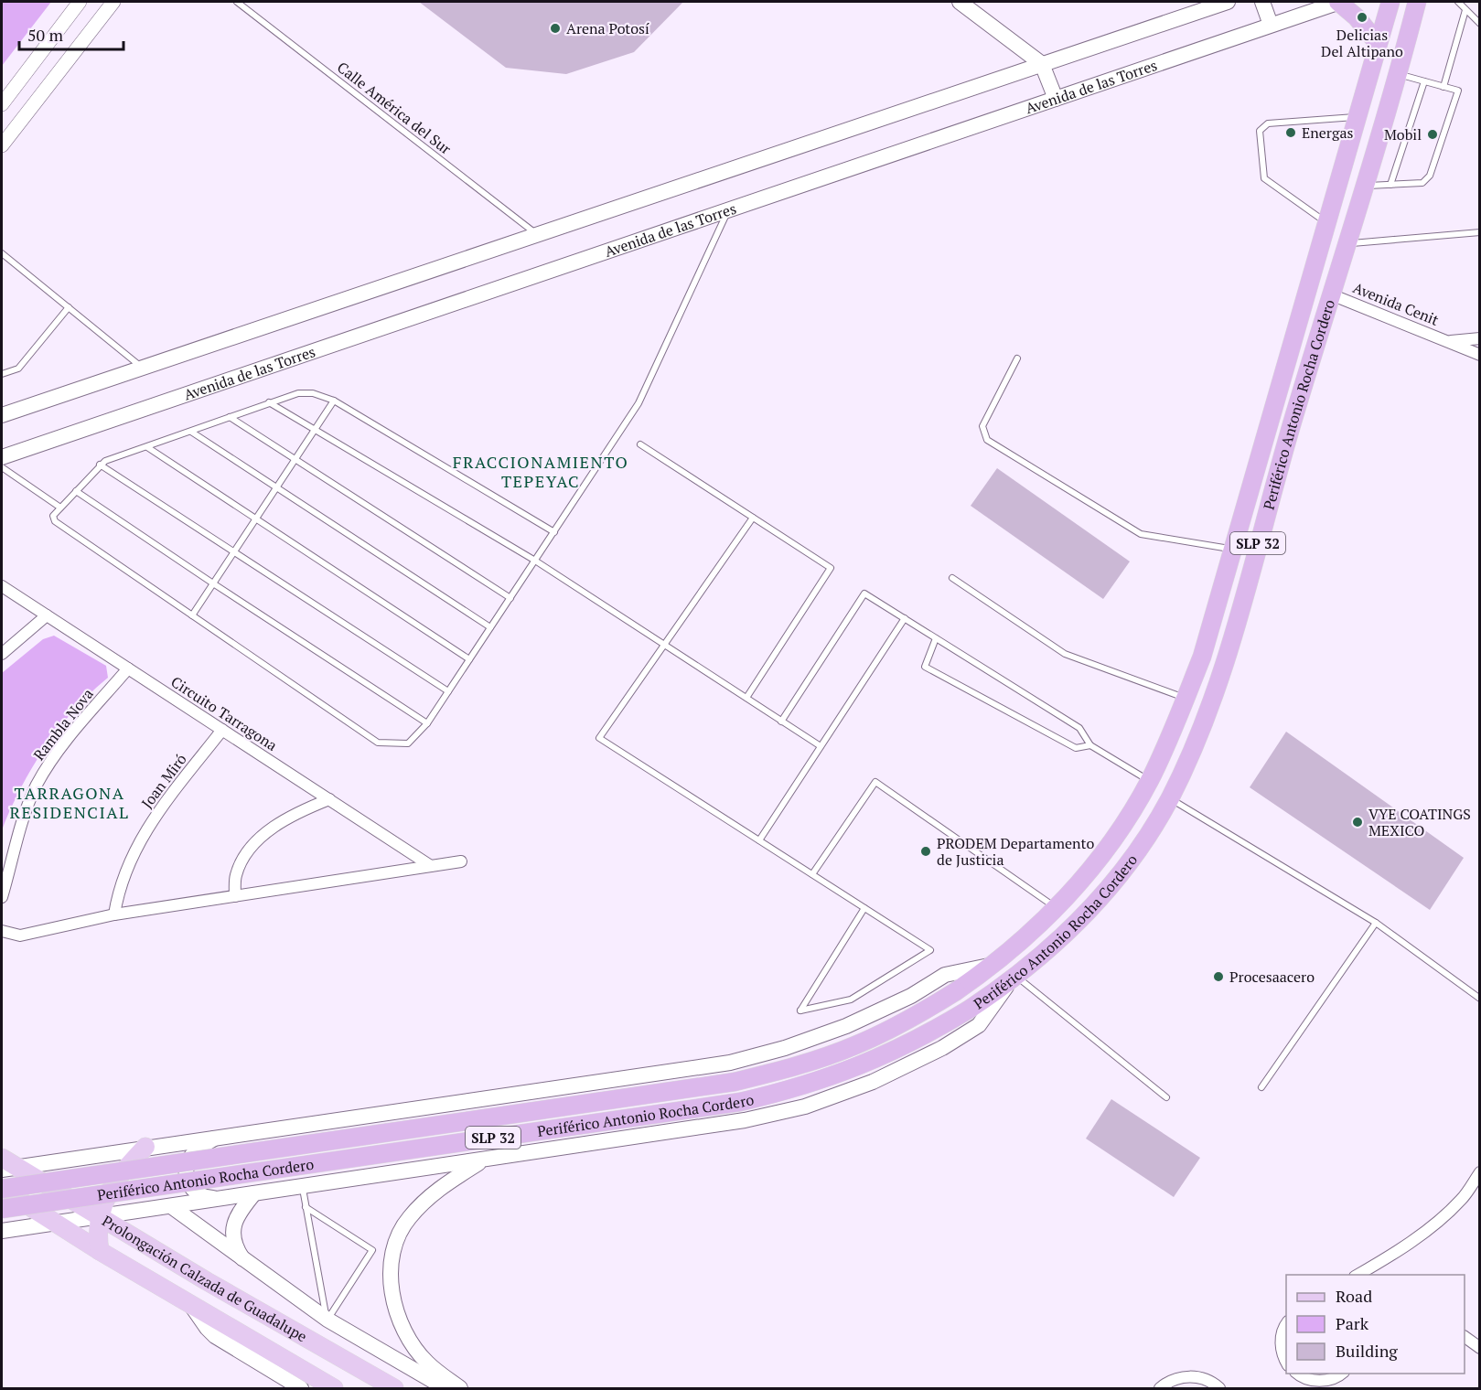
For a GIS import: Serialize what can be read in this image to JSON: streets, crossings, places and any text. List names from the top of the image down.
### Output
{
  "streets": {
    "highway": ["Periférico Antonio Rocha Cordero", "SLP 32"],
    "main road": ["Avenida de las Torres", "Prolongación Calzada de Guadalupe"],
    "street": [
      "Avenida Cenit",
      "Circuito Tarragona",
      "Rambla Nova",
      "Joan Miró"
    ],
    "lane": ["Calle América del Sur"]
  },
  "crossings": [
    ["Avenida Cenit", "Periférico Antonio Rocha Cordero"],
    ["Periférico Antonio Rocha Cordero", "Prolongación Calzada de Guadalupe"],
    ["Circuito Tarragona", "Rambla Nova"],
    ["Circuito Tarragona", "Joan Miró"]
  ],
  "districts": ["FRACCIONAMIENTO TEPEYAC", "TARRAGONA RESIDENCIAL"],
  "places": [
    "Delicias Del Altipano",
    "Arena Potosí",
    "Energas",
    "Mobil",
    "VYE COATINGS MEXICO",
    "PRODEM Departamento de Justicia",
    "Procesaacero"
  ],
  "legend": ["Road", "Park", "Building"],
  "scale_bar": "50 m"
}
